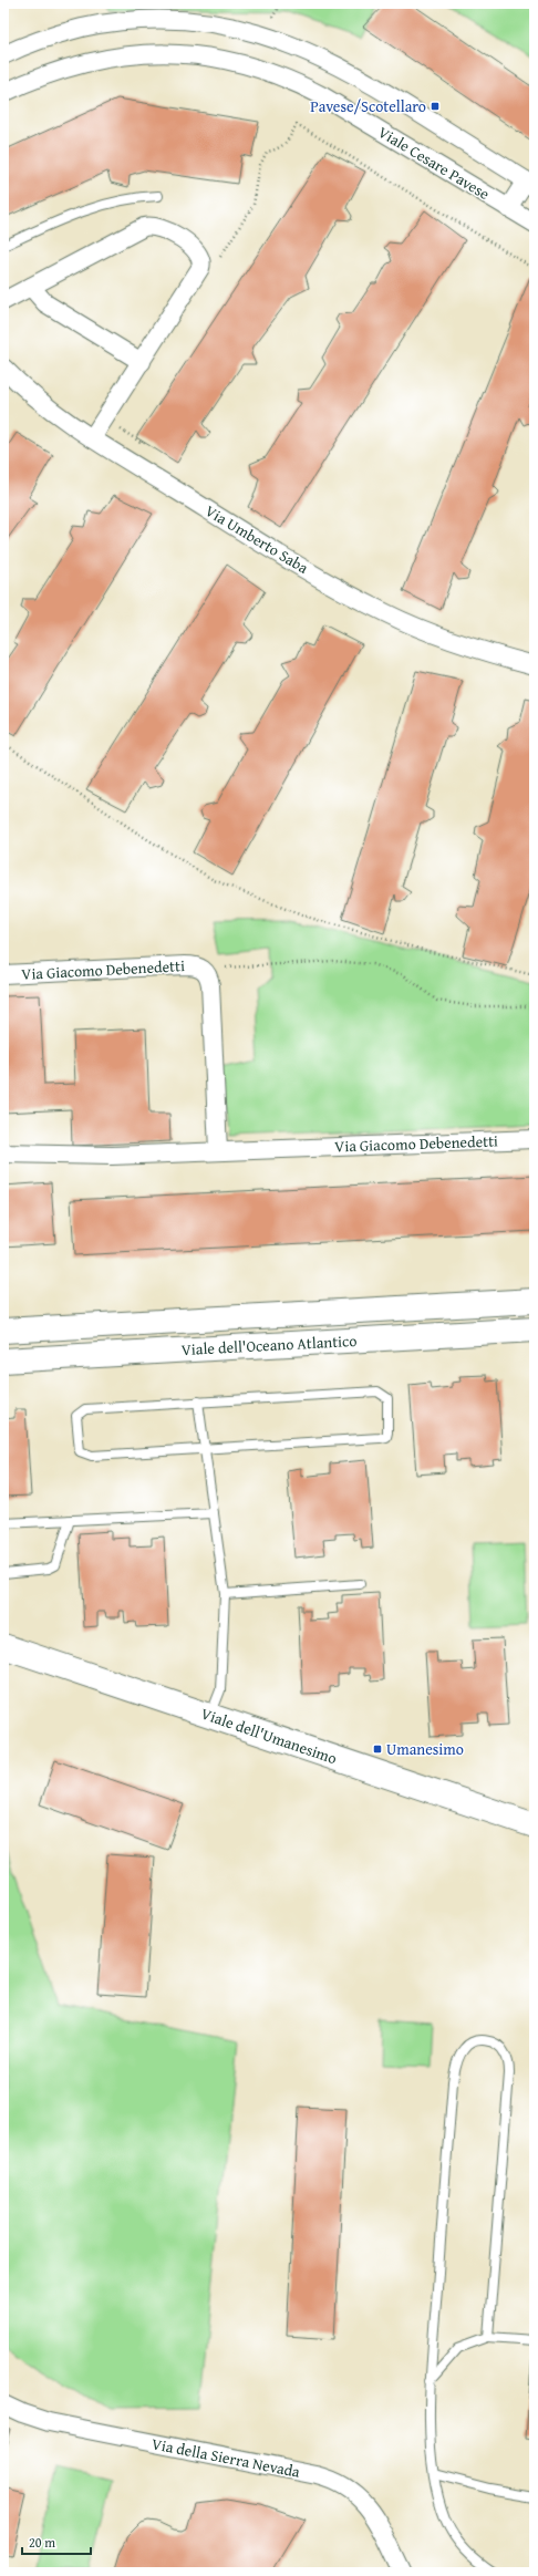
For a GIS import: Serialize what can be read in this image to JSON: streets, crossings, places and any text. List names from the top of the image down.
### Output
{
  "streets": {
    "main road": ["Viale dell'Oceano Atlantico", "Viale dell'Umanesimo"],
    "street": [
      "Viale Cesare Pavese",
      "Via Umberto Saba",
      "Via Giacomo Debenedetti",
      "Via della Sierra Nevada"
    ]
  },
  "places": {
    "transit": ["Pavese/Scotellaro", "Umanesimo"]
  },
  "scale_bar": "20 m"
}
